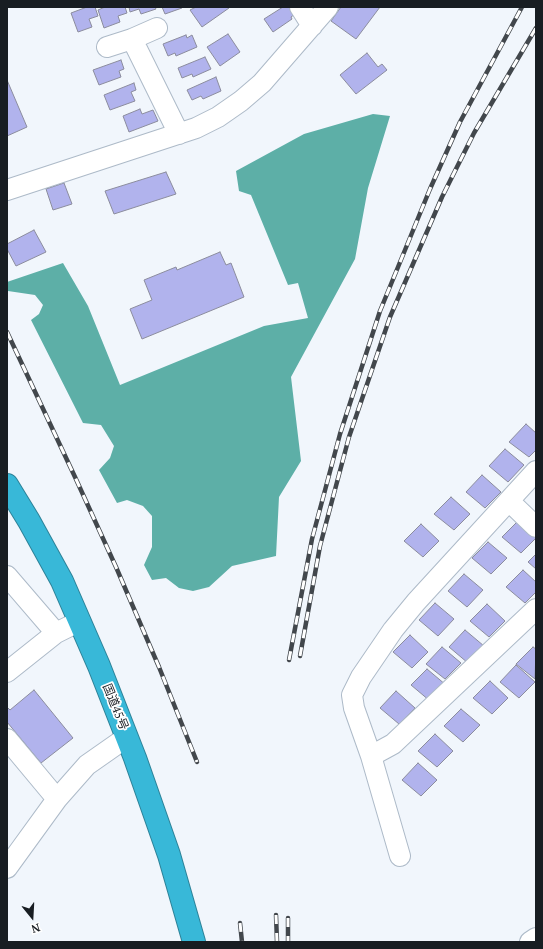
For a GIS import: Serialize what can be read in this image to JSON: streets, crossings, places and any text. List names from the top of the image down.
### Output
{
  "streets": {
    "highway": ["国道45号"]
  },
  "north": "bottom"
}
